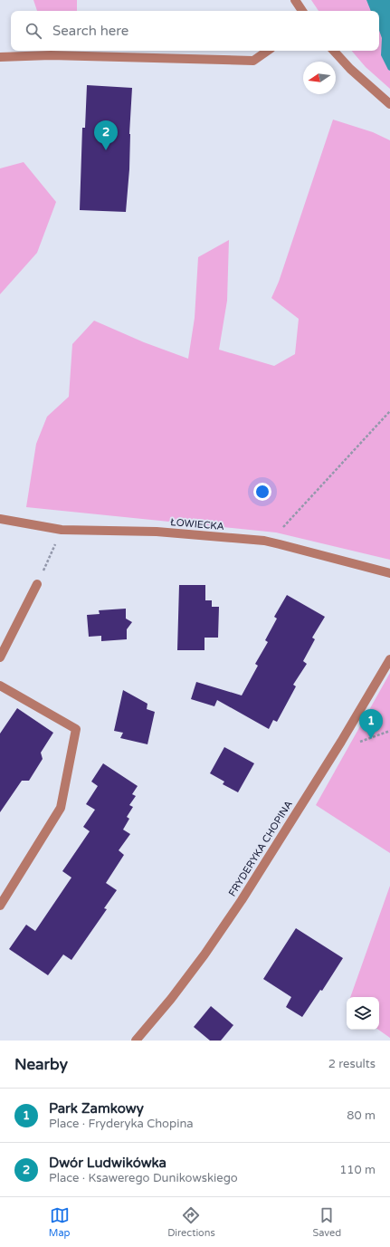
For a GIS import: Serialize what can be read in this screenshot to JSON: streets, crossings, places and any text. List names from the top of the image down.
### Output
{
  "streets": {
    "street": ["ŁOWIECKA", "FRYDERYKA CHOPINA"]
  },
  "north": "left",
  "page": {
    "search": "Search here",
    "pins": ["2", "1"],
    "heading": ["Nearby", "2 results"],
    "list": [
      {
        "mark": "1",
        "name": "Park Zamkowy",
        "note": "Place · Fryderyka Chopina",
        "value": "80 m"
      },
      {
        "mark": "2",
        "name": "Dwór Ludwikówka",
        "note": "Place · Ksawerego Dunikowskiego",
        "value": "110 m"
      }
    ],
    "nav": ["Map", "Directions", "Saved"]
  }
}
